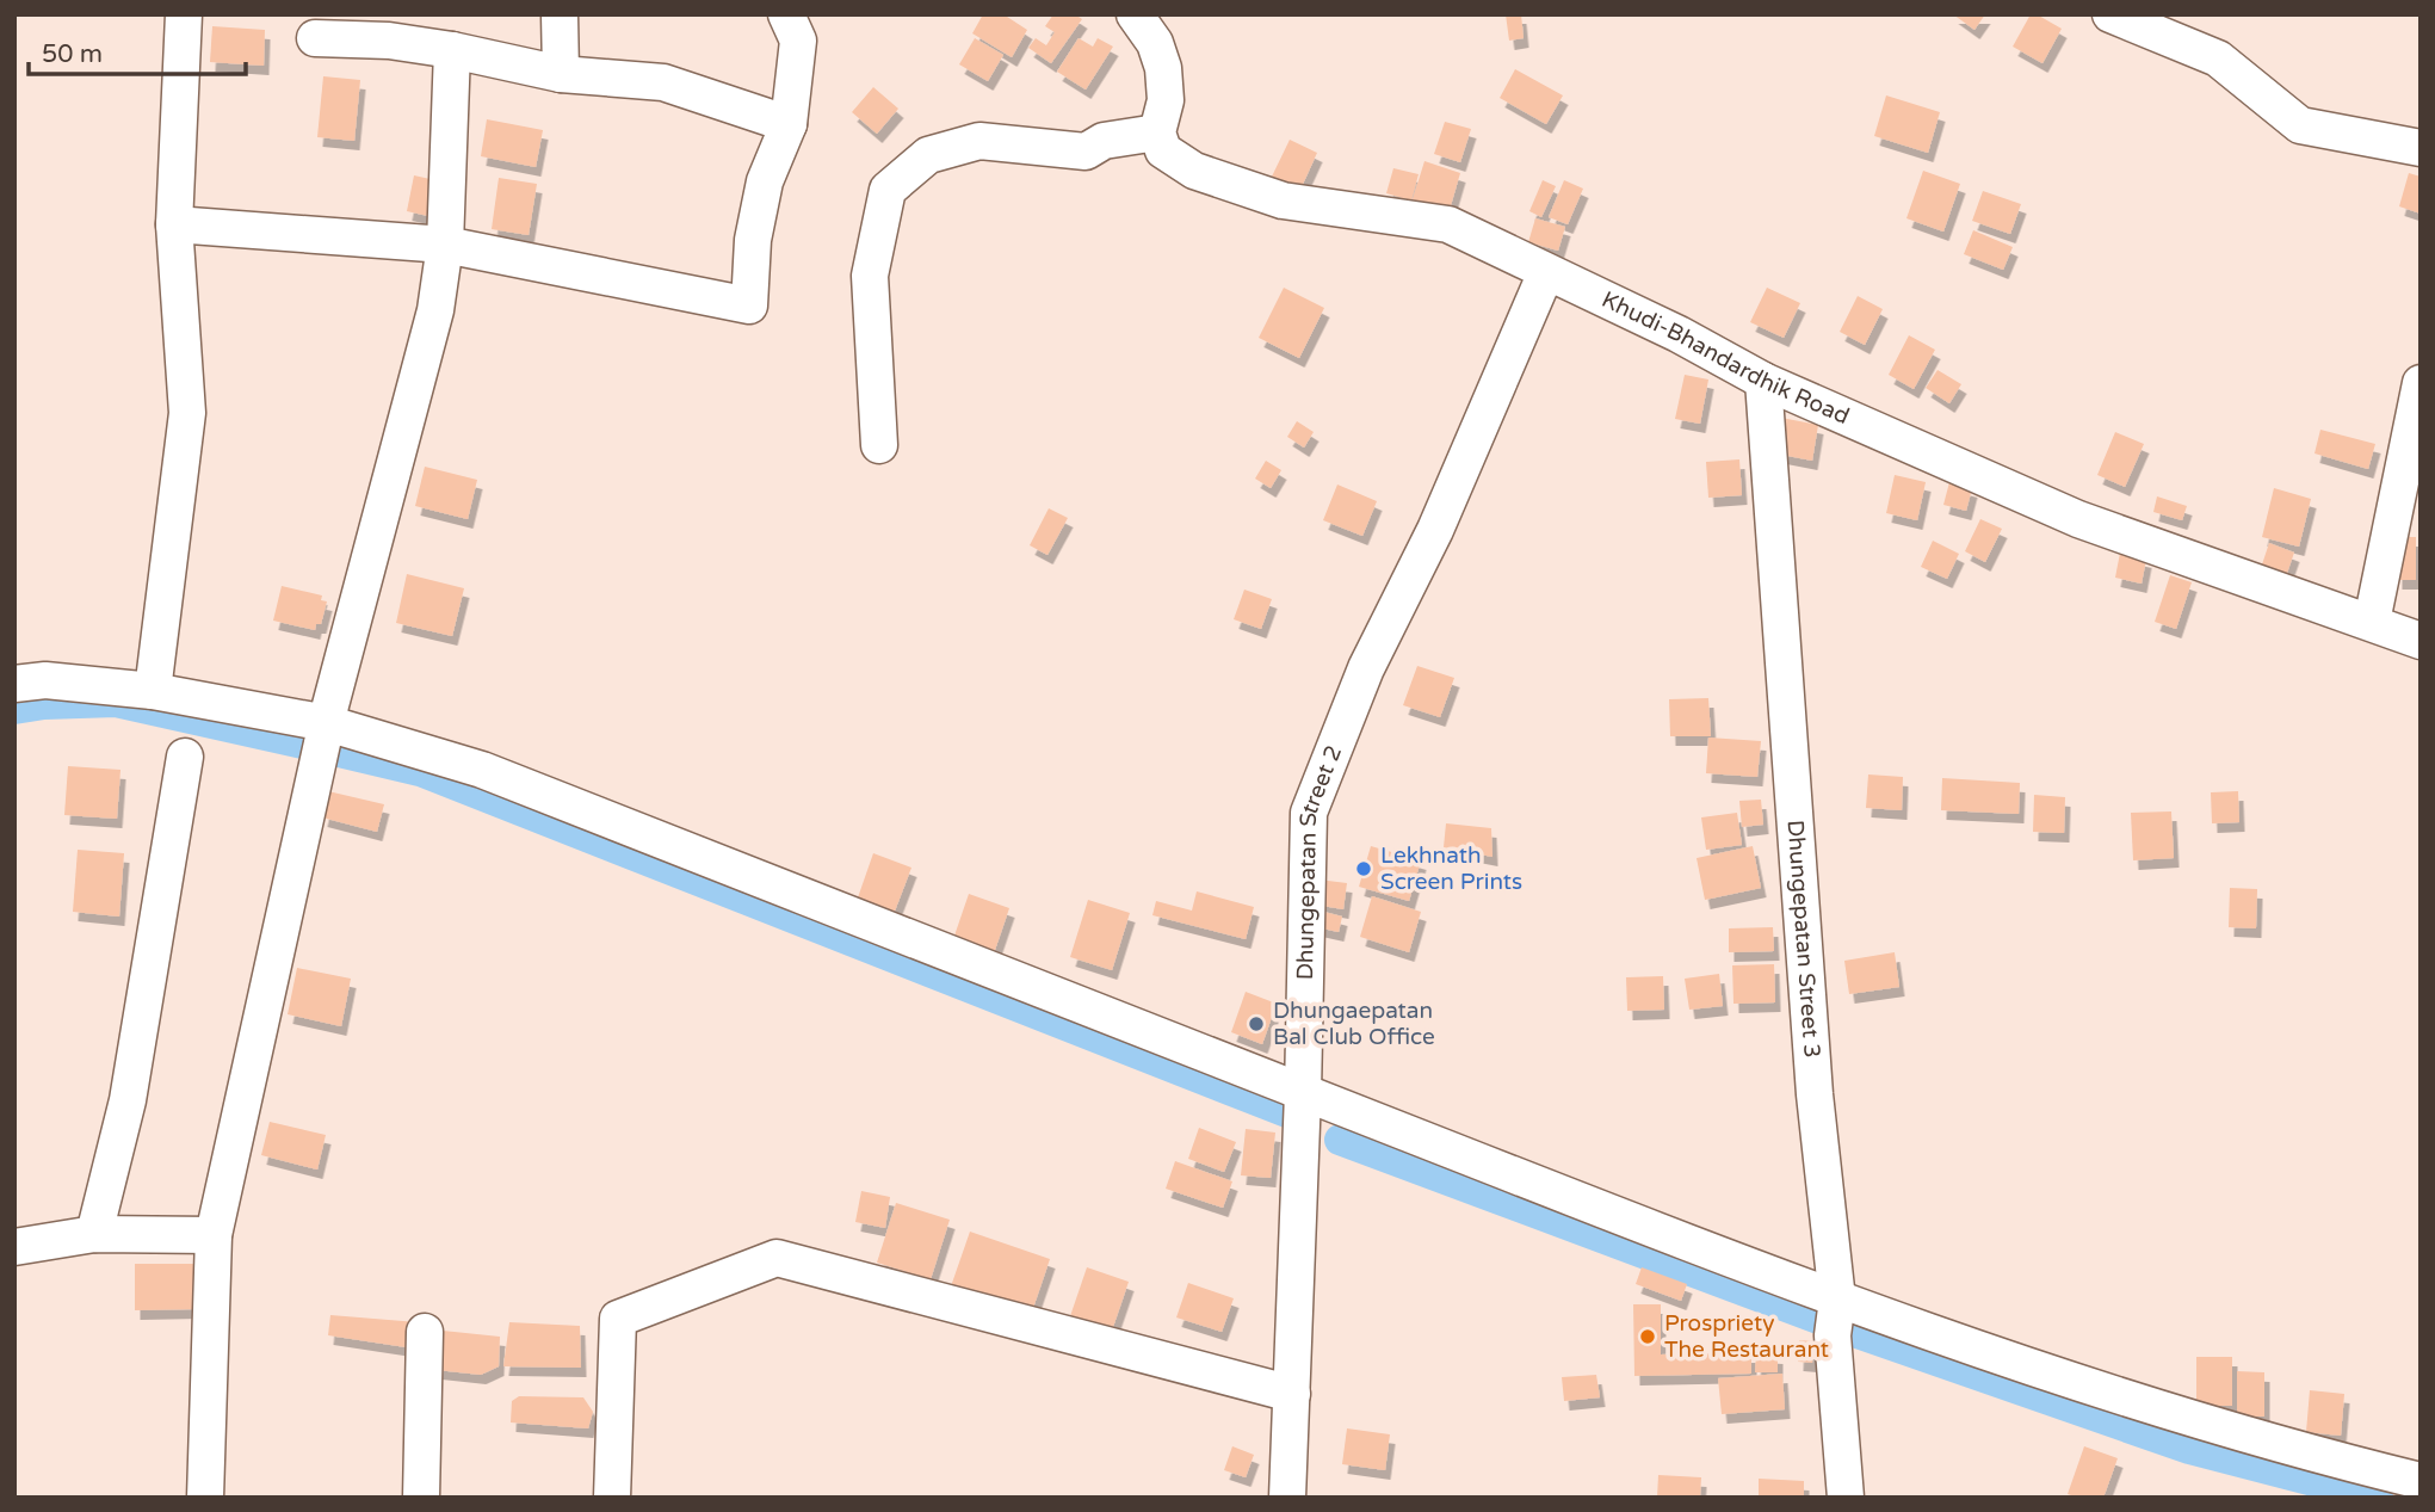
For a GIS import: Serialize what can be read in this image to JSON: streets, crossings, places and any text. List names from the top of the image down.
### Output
{
  "streets": {
    "street": ["Khudi-Bhandardhik Road", "Dhungepatan Street 2", "Dhungepatan Street 3"]
  },
  "crossings": [
    ["Khudi-Bhandardhik Road", "Dhungepatan Street 2"],
    ["Khudi-Bhandardhik Road", "Dhungepatan Street 3"]
  ],
  "places": ["Lekhnath Screen Prints", "Dhungaepatan Bal Club Office", "Prospriety The Restaurant"],
  "scale_bar": "50 m"
}
